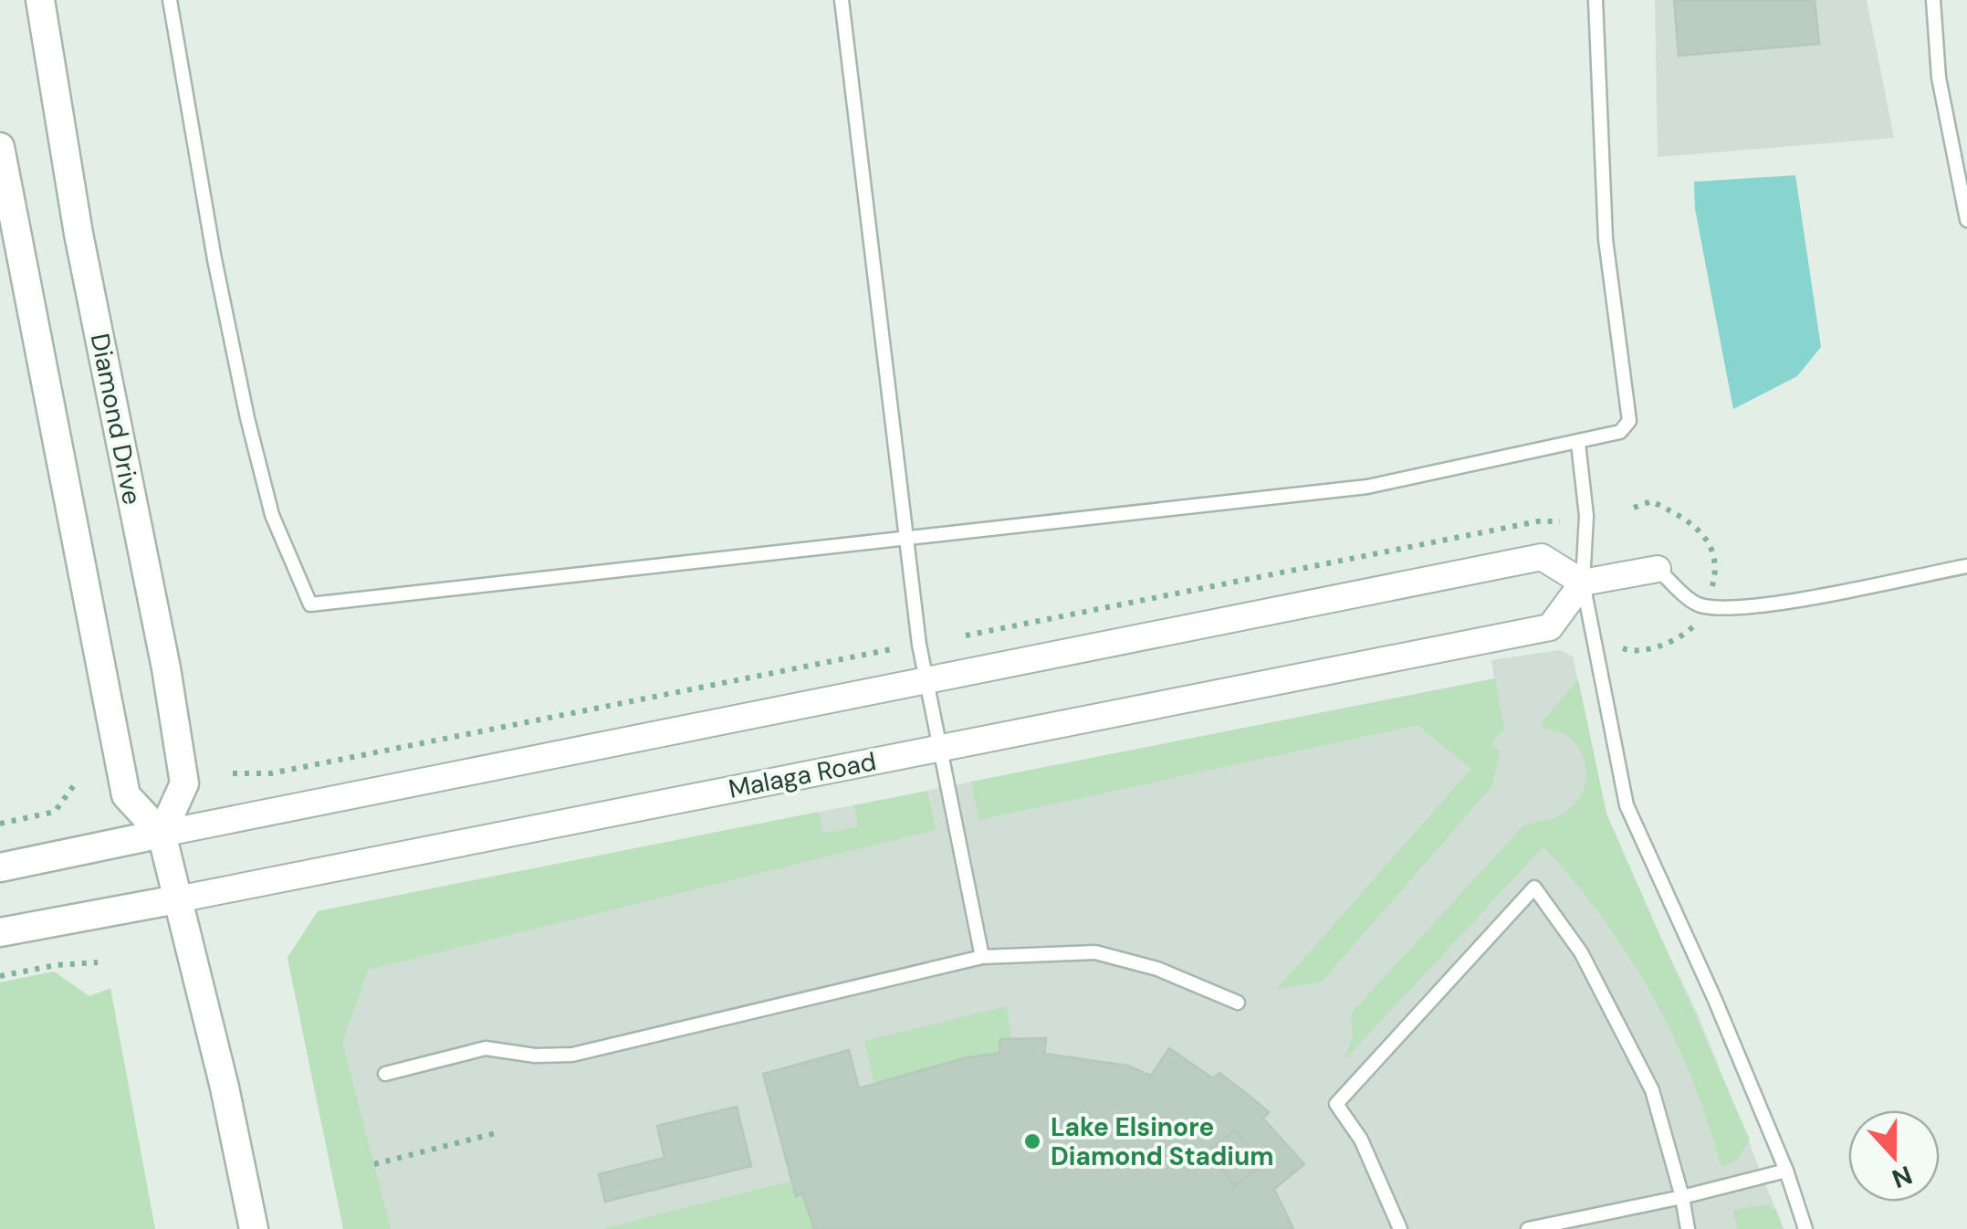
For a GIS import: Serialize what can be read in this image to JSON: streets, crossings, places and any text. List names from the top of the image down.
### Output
{
  "streets": {
    "street": ["Diamond Drive", "Malaga Road"]
  },
  "places": ["Lake Elsinore Diamond Stadium"],
  "north": "bottom"
}
